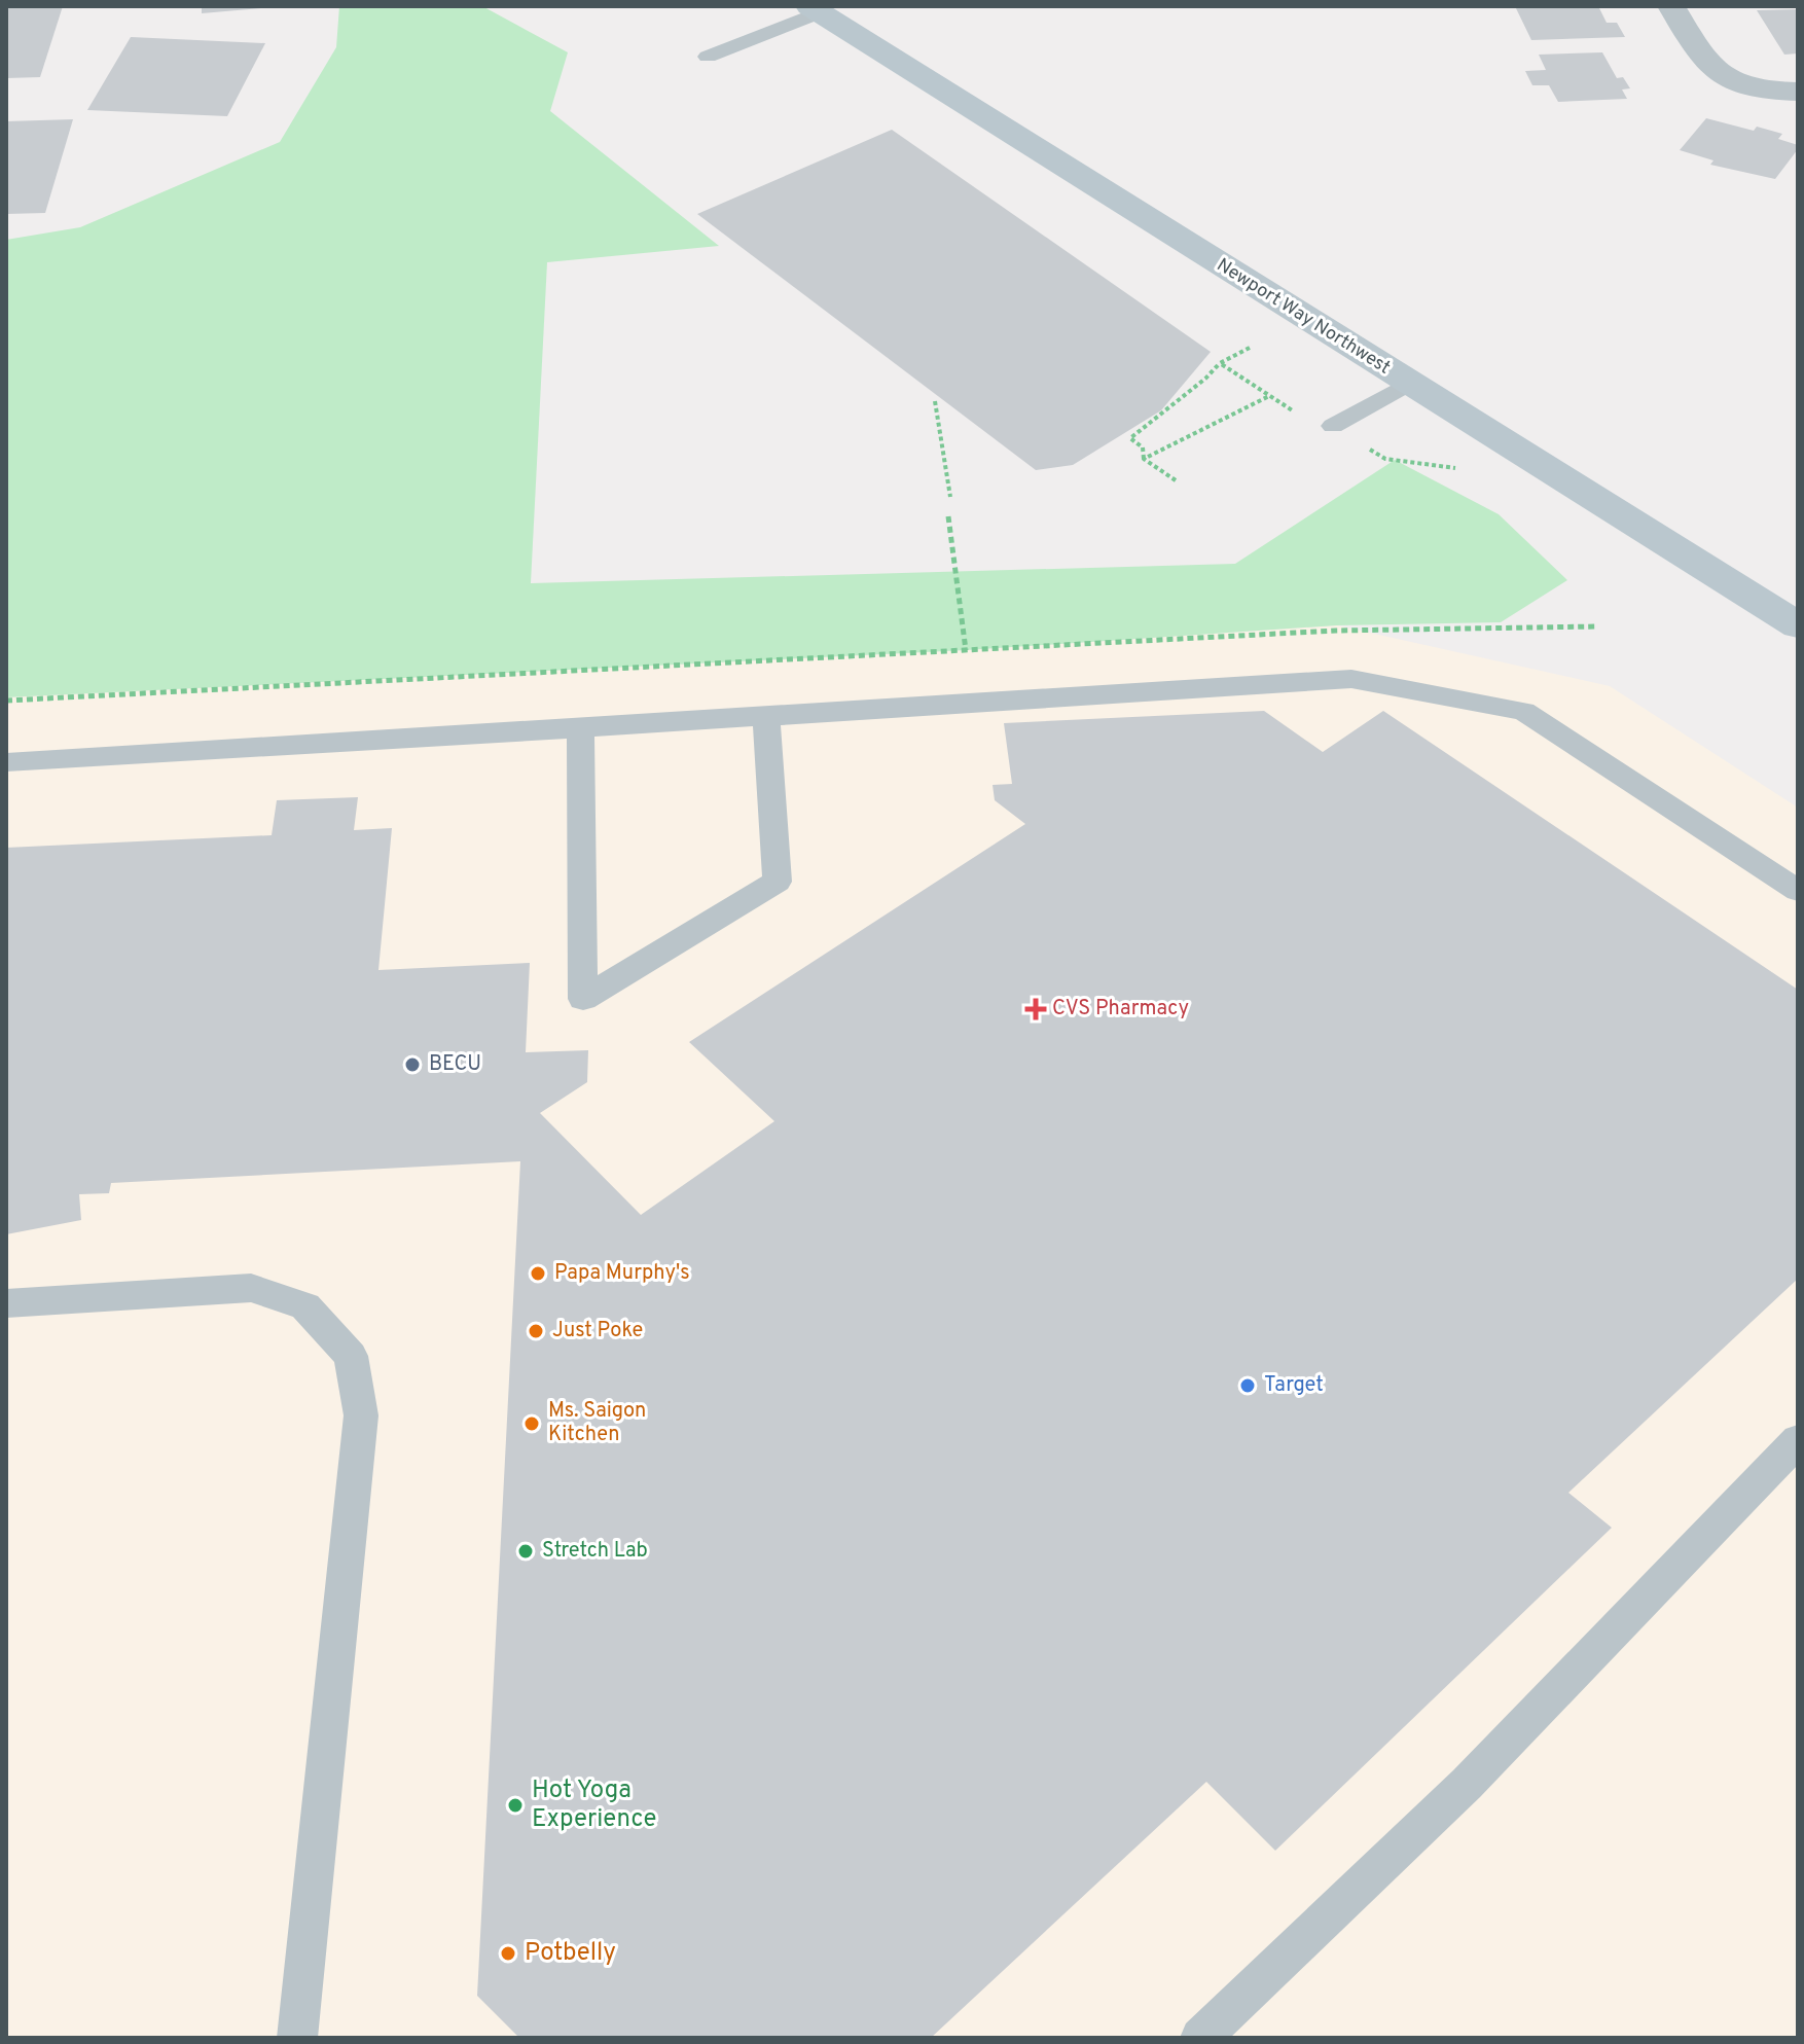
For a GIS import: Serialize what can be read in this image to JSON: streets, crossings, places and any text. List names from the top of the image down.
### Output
{
  "streets": {
    "street": ["Newport Way Northwest"]
  },
  "places": {
    "health": ["CVS Pharmacy"],
    "other": [
      "BECU",
      "Papa Murphy's",
      "Just Poke",
      "Target",
      "Ms. Saigon Kitchen",
      "Stretch Lab",
      "Hot Yoga Experience",
      "Potbelly"
    ]
  }
}
